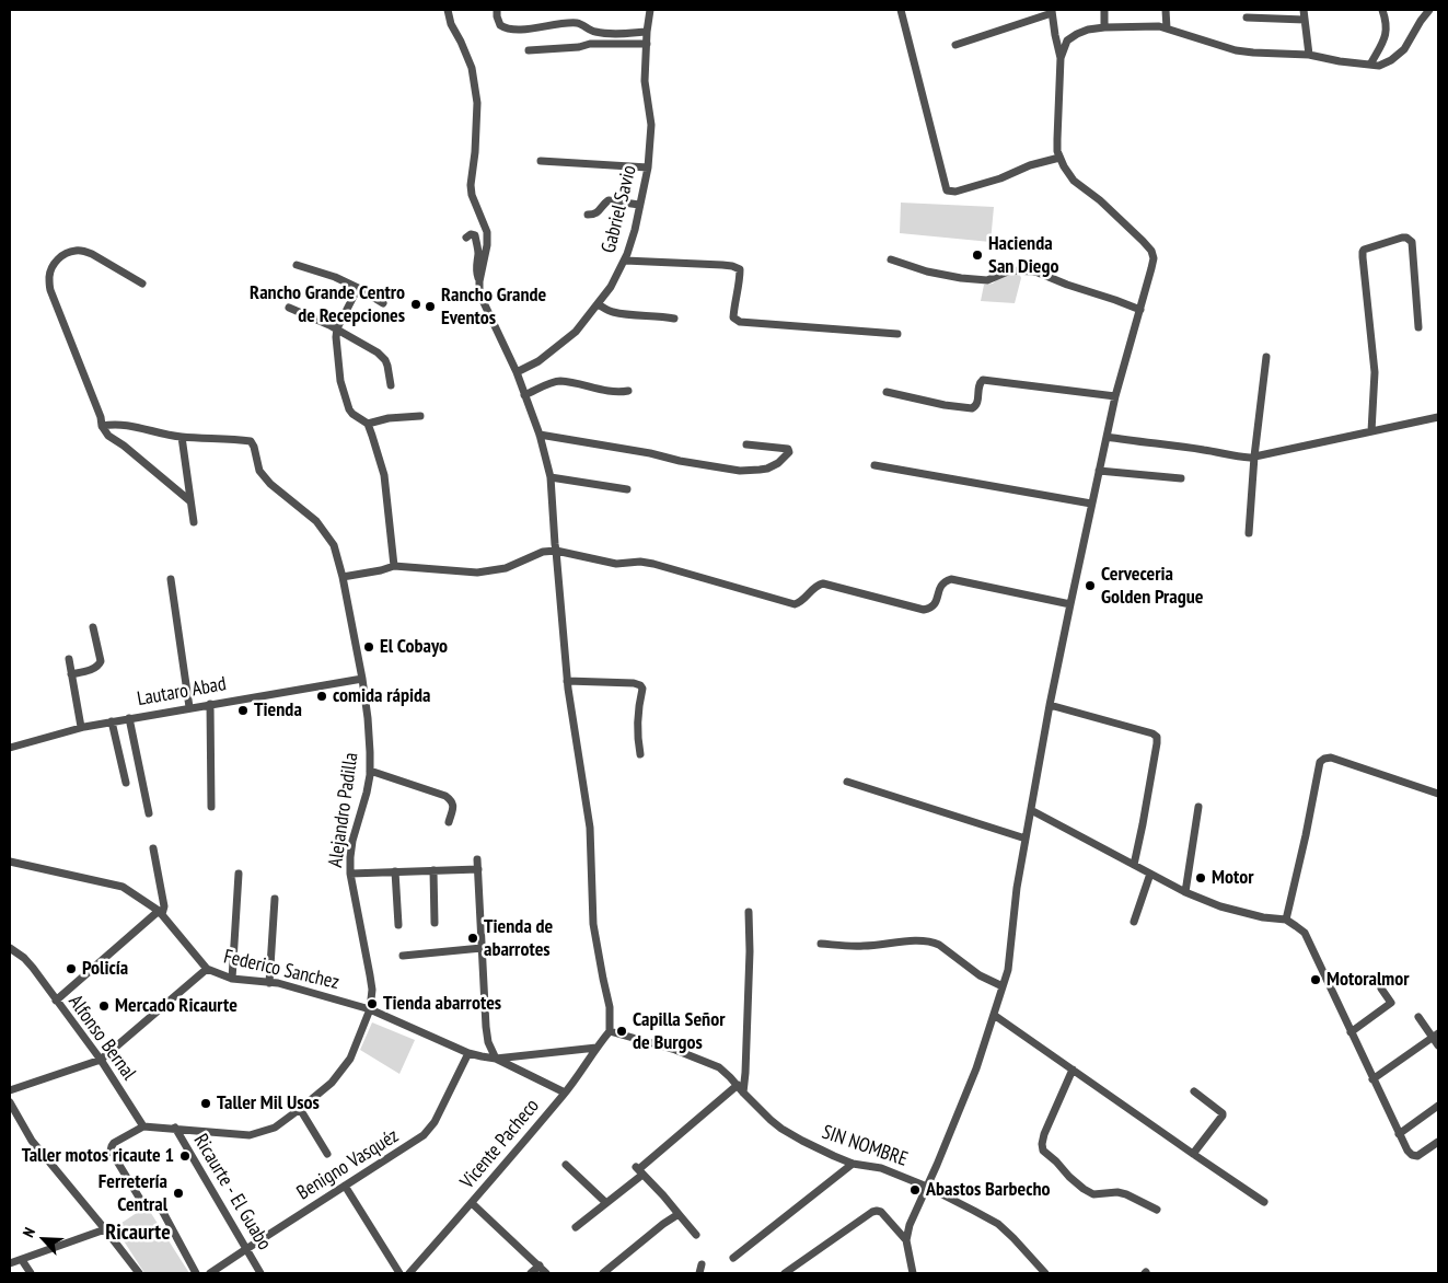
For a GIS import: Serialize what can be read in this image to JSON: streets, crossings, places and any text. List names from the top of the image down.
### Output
{
  "streets": {
    "street": [
      "Gabriel Savio",
      "Lautaro Abad",
      "Alejandro Padilla",
      "Federico Sanchez",
      "Alfonso Bernal",
      "Vicente Pacheco",
      "SIN NOMBRE",
      "Benigno Vasquéz",
      "Ricaurte - El Guabo"
    ]
  },
  "crossings": [
    ["Lautaro Abad", "Alejandro Padilla"],
    ["Alejandro Padilla", "Federico Sanchez"],
    ["Alejandro Padilla", "Ricaurte - El Guabo"],
    ["Federico Sanchez", "Vicente Pacheco"],
    ["Federico Sanchez", "Benigno Vasquéz"],
    ["Vicente Pacheco", "SIN NOMBRE"],
    ["Benigno Vasquéz", "Ricaurte - El Guabo"]
  ],
  "districts": ["Ricaurte"],
  "places": [
    "Hacienda San Diego",
    "Rancho Grande Centro de Recepciones",
    "Rancho Grande Eventos",
    "Cerveceria Golden Prague",
    "El Cobayo",
    "comida rápida",
    "Tienda",
    "Motor",
    "Tienda de abarrotes",
    "Policía",
    "Motoralmor",
    "Tienda abarrotes",
    "Mercado Ricaurte",
    "Capilla Señor de Burgos",
    "Taller Mil Usos",
    "Taller motos ricaute 1",
    "Abastos Barbecho",
    "Ferretería Central"
  ],
  "north": "top left"
}
